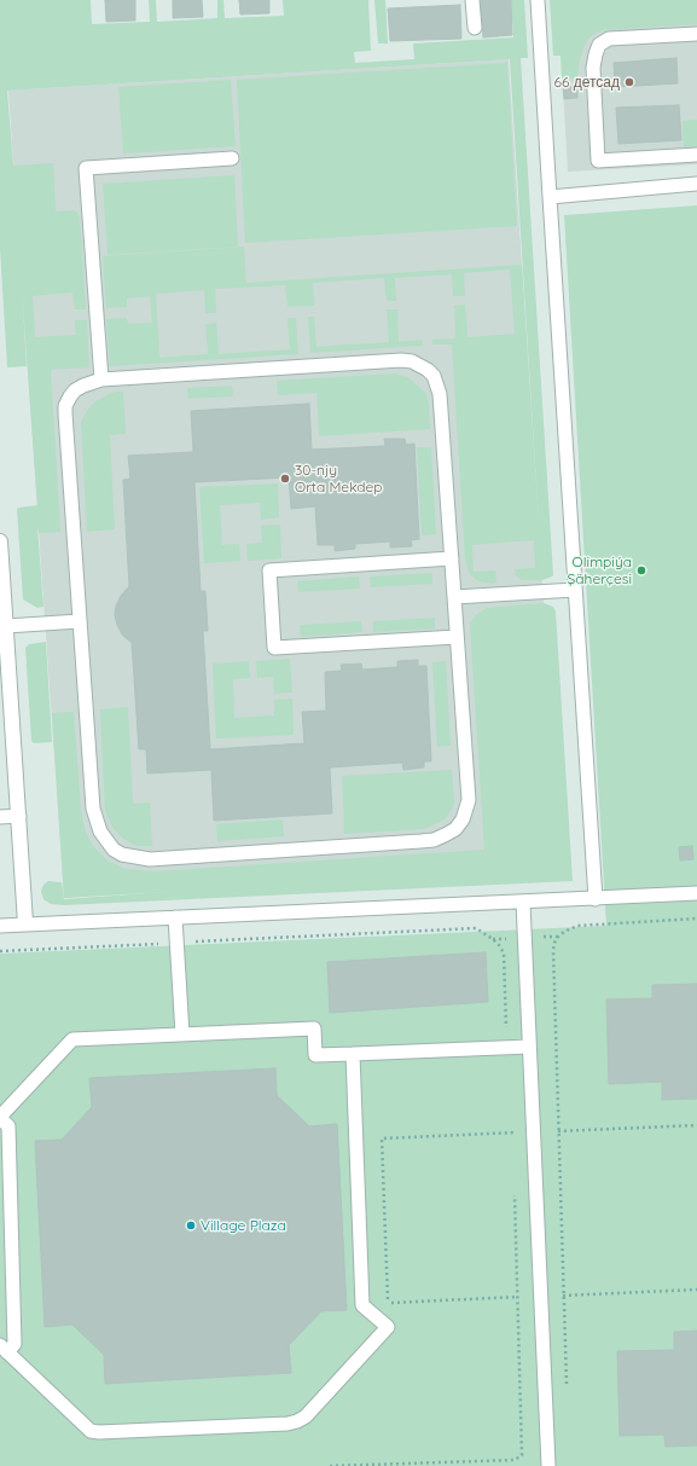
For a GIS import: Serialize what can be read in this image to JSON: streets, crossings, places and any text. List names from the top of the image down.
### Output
{
  "places": [
    "66 детсад",
    "30-njy Orta Mekdep",
    "Olimpiýa Şäherçesi",
    "Village Plaza"
  ]
}
